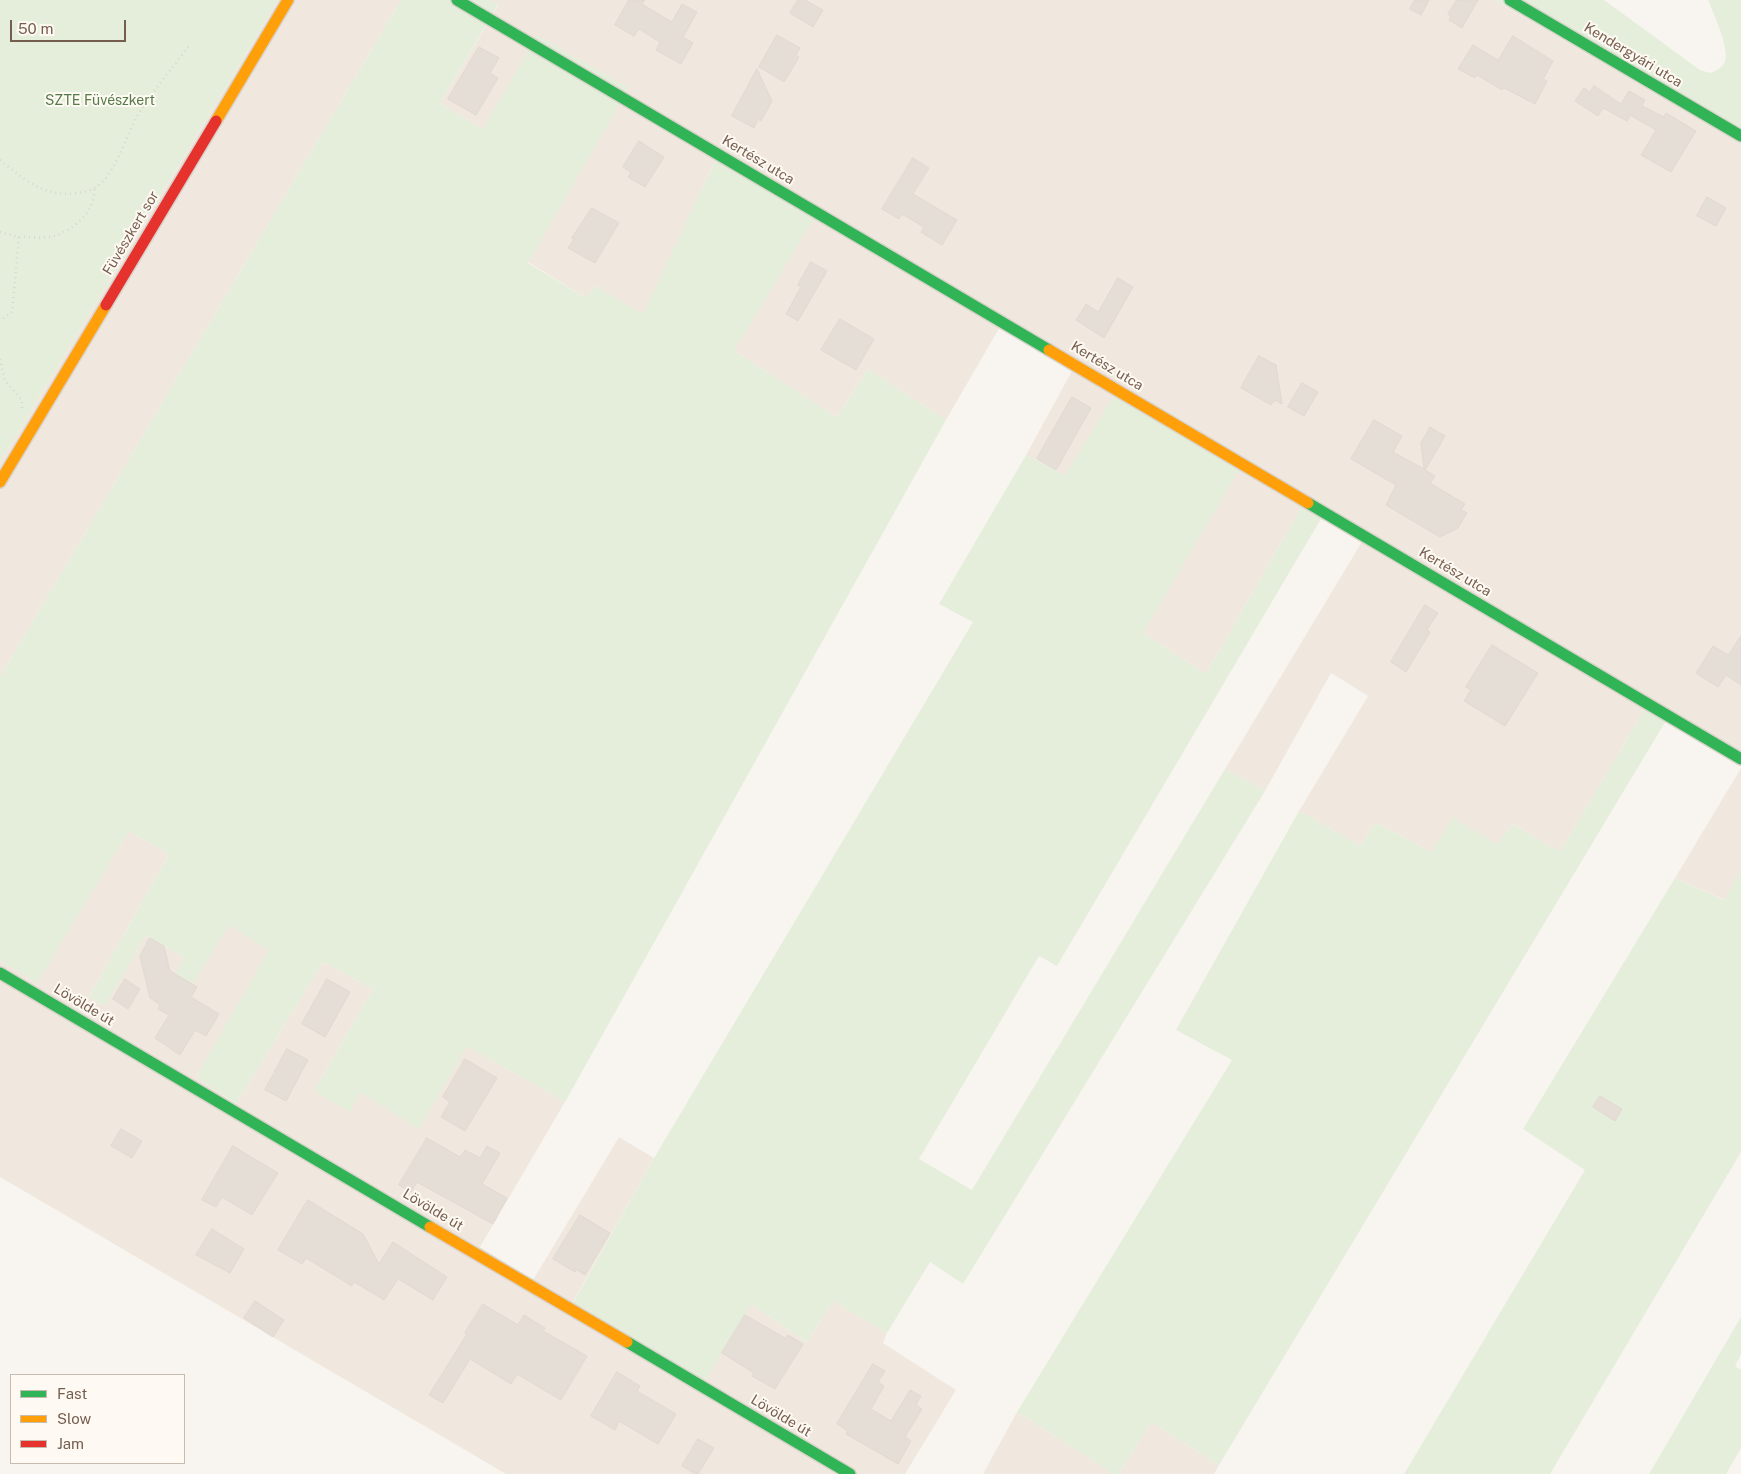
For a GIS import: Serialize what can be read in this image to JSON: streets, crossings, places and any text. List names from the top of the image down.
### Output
{
  "streets": {
    "street": [
      "Kendergyári utca",
      "Kertész utca",
      "Füvészkert sor",
      "Lövölde út"
    ]
  },
  "parks": ["SZTE Füvészkert"],
  "legend": ["Fast", "Slow", "Jam"],
  "scale_bar": "50 m"
}
